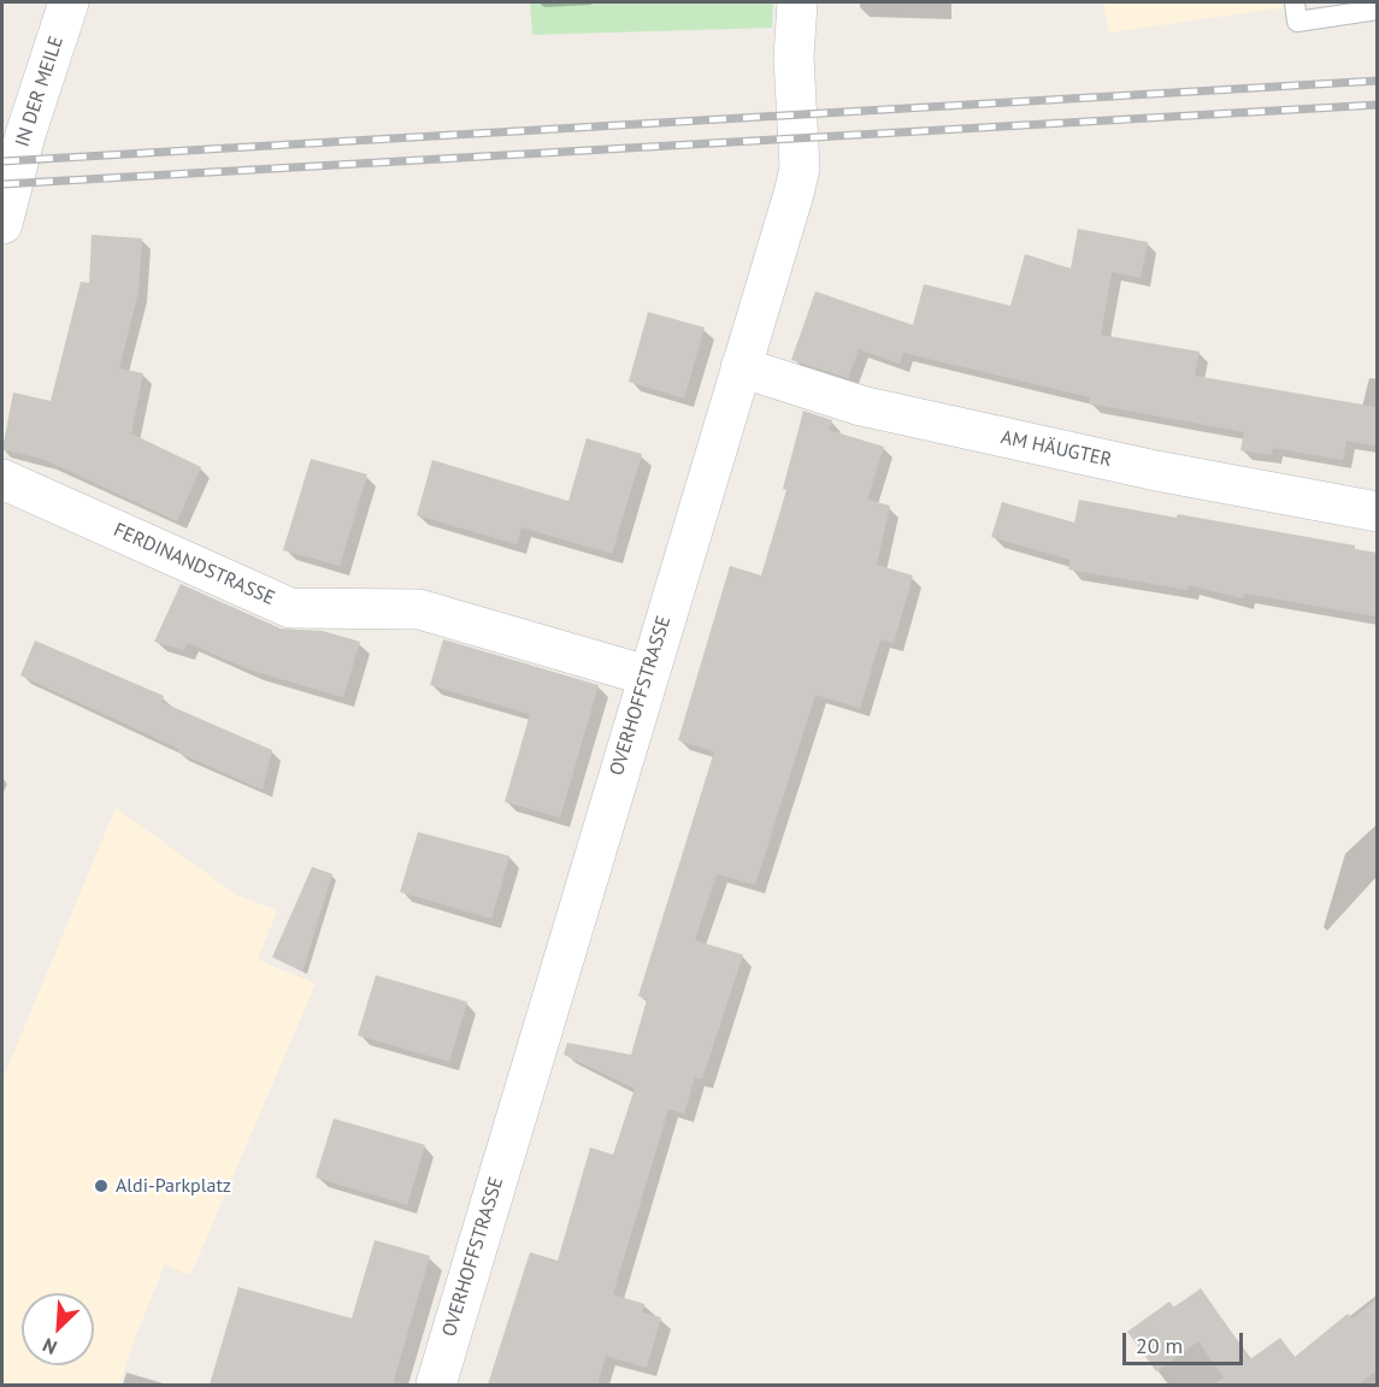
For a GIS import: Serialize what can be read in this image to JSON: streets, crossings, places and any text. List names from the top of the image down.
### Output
{
  "streets": {
    "street": [
      "IN DER MEILE",
      "AM HÄUGTER",
      "FERDINANDSTRASSE",
      "OVERHOFFSTRASSE"
    ]
  },
  "crossings": [
    ["AM HÄUGTER", "OVERHOFFSTRASSE"],
    ["FERDINANDSTRASSE", "OVERHOFFSTRASSE"]
  ],
  "places": ["Aldi-Parkplatz"],
  "scale_bar": "20 m",
  "north": "bottom left"
}
